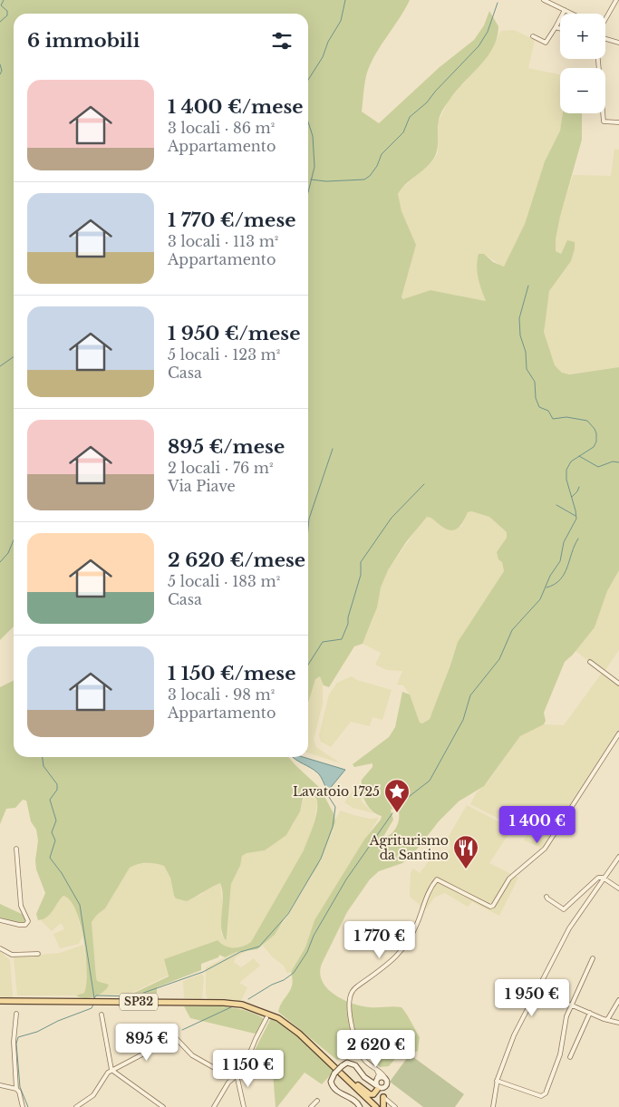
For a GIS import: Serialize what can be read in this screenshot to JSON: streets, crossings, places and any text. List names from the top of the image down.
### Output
{
  "streets": {
    "main road": ["SP32"]
  },
  "places": {
    "place": ["Lavatoio 1725"],
    "restaurant": ["Agriturismo da Santino"]
  },
  "page": {
    "map_buttons": ["+", "−"],
    "heading": "6 immobili",
    "list": [
      {
        "name": "1 400 €/mese",
        "note": "3 locali · 86 m² · Appartamento"
      },
      {
        "name": "1 770 €/mese",
        "note": "3 locali · 113 m² · Appartamento"
      },
      {
        "name": "1 950 €/mese",
        "note": "5 locali · 123 m² · Casa"
      },
      {
        "name": "895 €/mese",
        "note": "2 locali · 76 m² · Via Piave"
      },
      {
        "name": "2 620 €/mese",
        "note": "5 locali · 183 m² · Casa"
      },
      {
        "name": "1 150 €/mese",
        "note": "3 locali · 98 m² · Appartamento"
      }
    ],
    "price": [
      "1 400 €",
      "1 770 €",
      "1 950 €",
      "895 €",
      "2 620 €",
      "1 150 €"
    ]
  }
}
